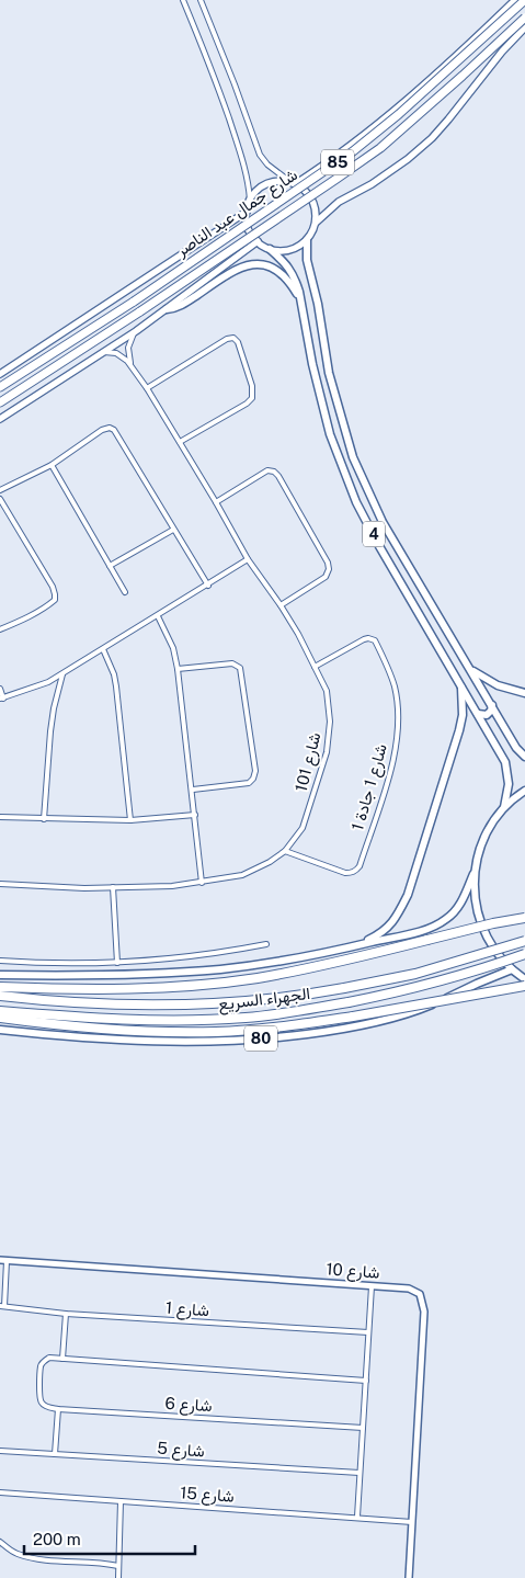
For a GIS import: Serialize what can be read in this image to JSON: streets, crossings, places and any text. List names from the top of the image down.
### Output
{
  "streets": {
    "highway": [
      "85",
      "شارع جمال عبد الناصر",
      "الجهراء السريع",
      "80"
    ],
    "main road": ["4"],
    "street": [
      "شارع 101",
      "شارع 1 جادة 1",
      "شارع 10",
      "شارع 1",
      "شارع 6",
      "شارع 5",
      "شارع 15"
    ]
  },
  "crossings": [
    ["شارع 101", "شارع 1 جادة 1"],
    ["شارع 10", "شارع 1"],
    ["شارع 10", "شارع 15"]
  ],
  "scale_bar": "200 m"
}
